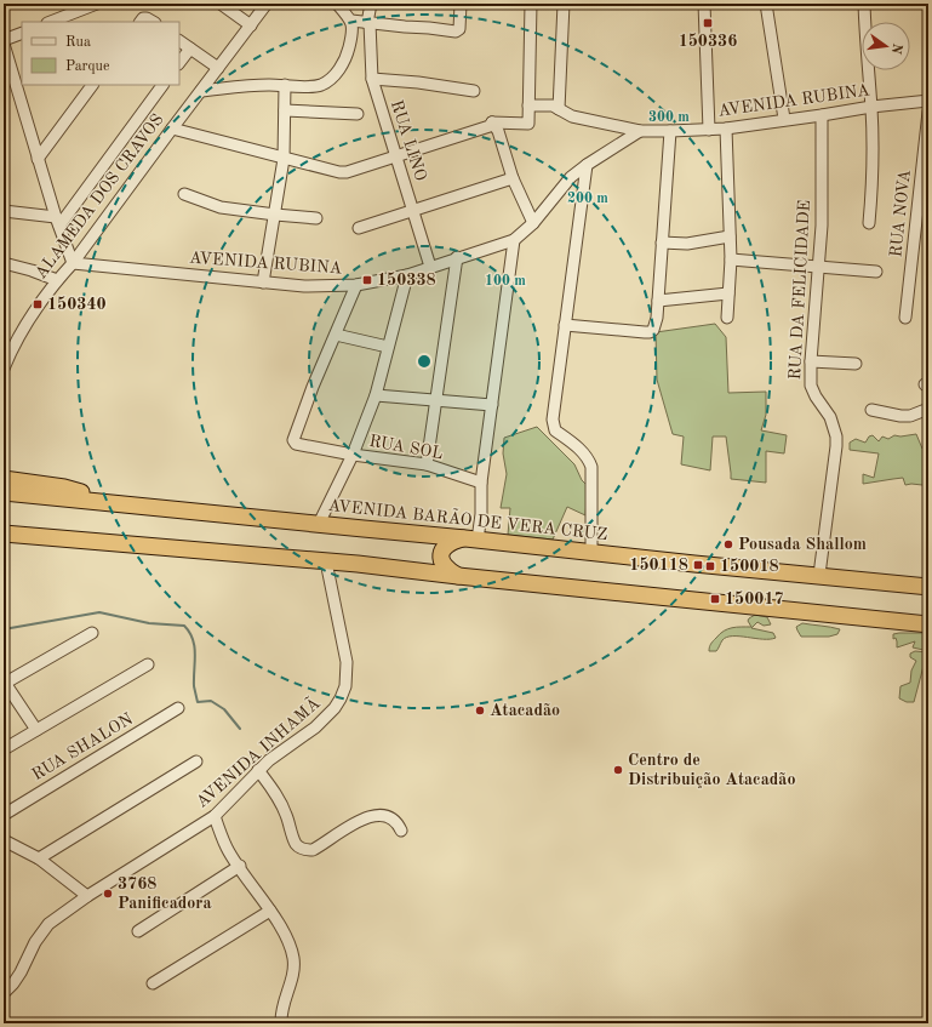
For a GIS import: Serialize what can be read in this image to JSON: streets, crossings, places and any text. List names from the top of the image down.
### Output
{
  "streets": {
    "highway": ["AVENIDA BARÃO DE VERA CRUZ"],
    "street": [
      "AVENIDA RUBINA",
      "RUA LINO",
      "ALAMEDA DOS CRAVOS",
      "RUA NOVA",
      "RUA DA FELICIDADE",
      "RUA SOL",
      "RUA SHALON",
      "AVENIDA INHAMÃ"
    ]
  },
  "crossings": [
    ["AVENIDA RUBINA", "RUA LINO"],
    ["AVENIDA RUBINA", "ALAMEDA DOS CRAVOS"],
    ["AVENIDA RUBINA", "RUA DA FELICIDADE"],
    ["RUA DA FELICIDADE", "AVENIDA BARÃO DE VERA CRUZ"]
  ],
  "places": {
    "transit": [
      "150336",
      "150338",
      "150340",
      "150118",
      "150018",
      "150017"
    ],
    "other": [
      "Pousada Shallom",
      "Atacadão",
      "Centro de Distribuição Atacadão",
      "3768 Panificadora"
    ]
  },
  "legend": ["Rua", "Parque"],
  "north": "right",
  "rings": ["300 m", "200 m", "100 m"]
}
